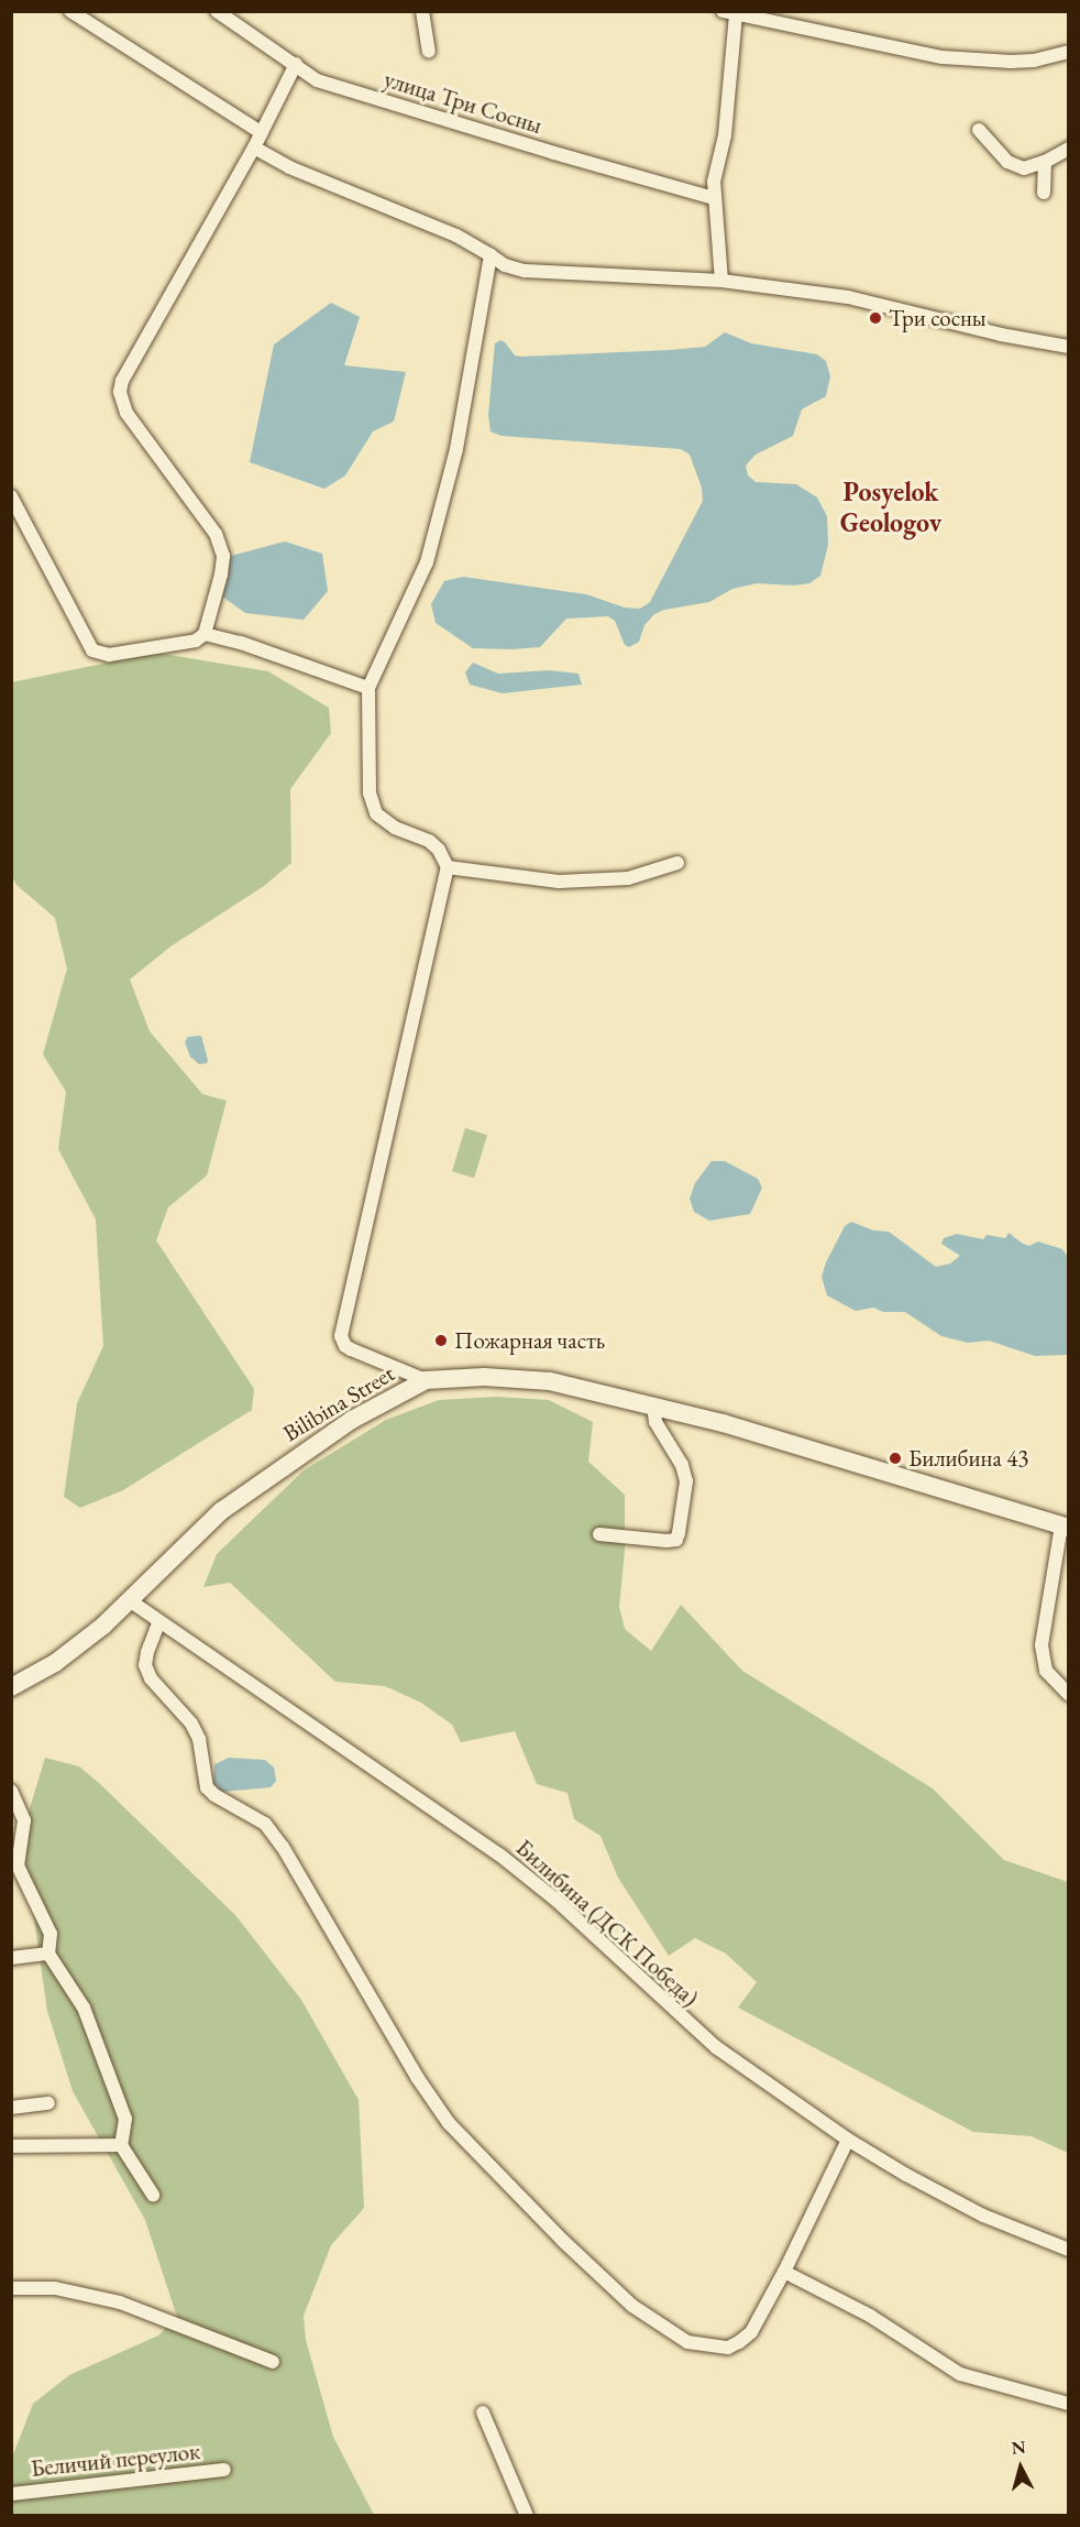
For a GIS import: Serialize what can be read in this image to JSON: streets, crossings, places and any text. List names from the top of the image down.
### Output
{
  "streets": {
    "main road": ["Bilibina Street"],
    "street": ["улица Три Сосны", "Билибина (ДСК Победа)", "Беличий переулок"]
  },
  "crossings": [
    ["Bilibina Street", "Билибина (ДСК Победа)"]
  ],
  "districts": ["Posyelok Geologov"],
  "places": ["Три сосны", "Пожарная часть", "Билибина 43"],
  "north": "top"
}
